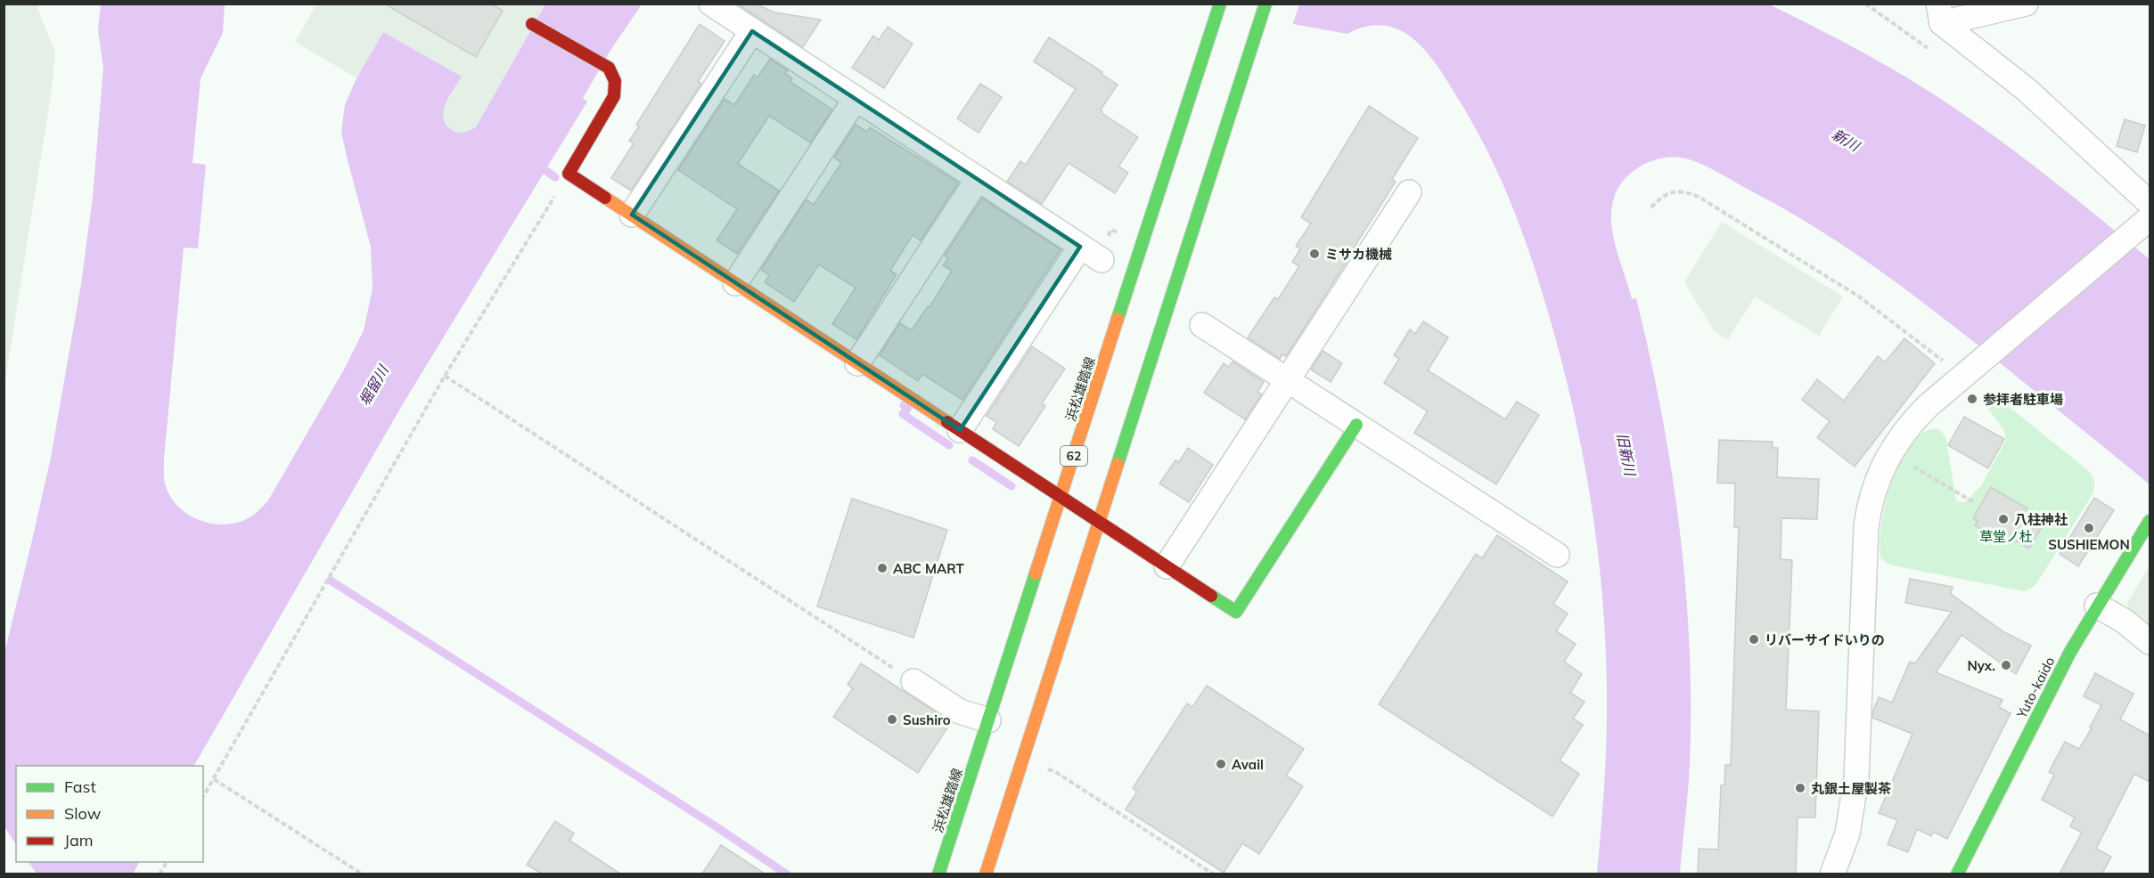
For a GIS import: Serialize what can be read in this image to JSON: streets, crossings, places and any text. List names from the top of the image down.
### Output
{
  "streets": {
    "main road": ["浜松雄踏線", "62", "Yuto-kaido"]
  },
  "water": ["新川", "堀留川", "旧新川"],
  "parks": ["草堂ノ杜"],
  "places": [
    "ミサカ機械",
    "参拝者駐車場",
    "八柱神社",
    "SUSHIEMON",
    "ABC MART",
    "リバーサイドいりの",
    "Nyx.",
    "Sushiro",
    "Avail",
    "丸銀土屋製茶"
  ],
  "legend": ["Fast", "Slow", "Jam"]
}
